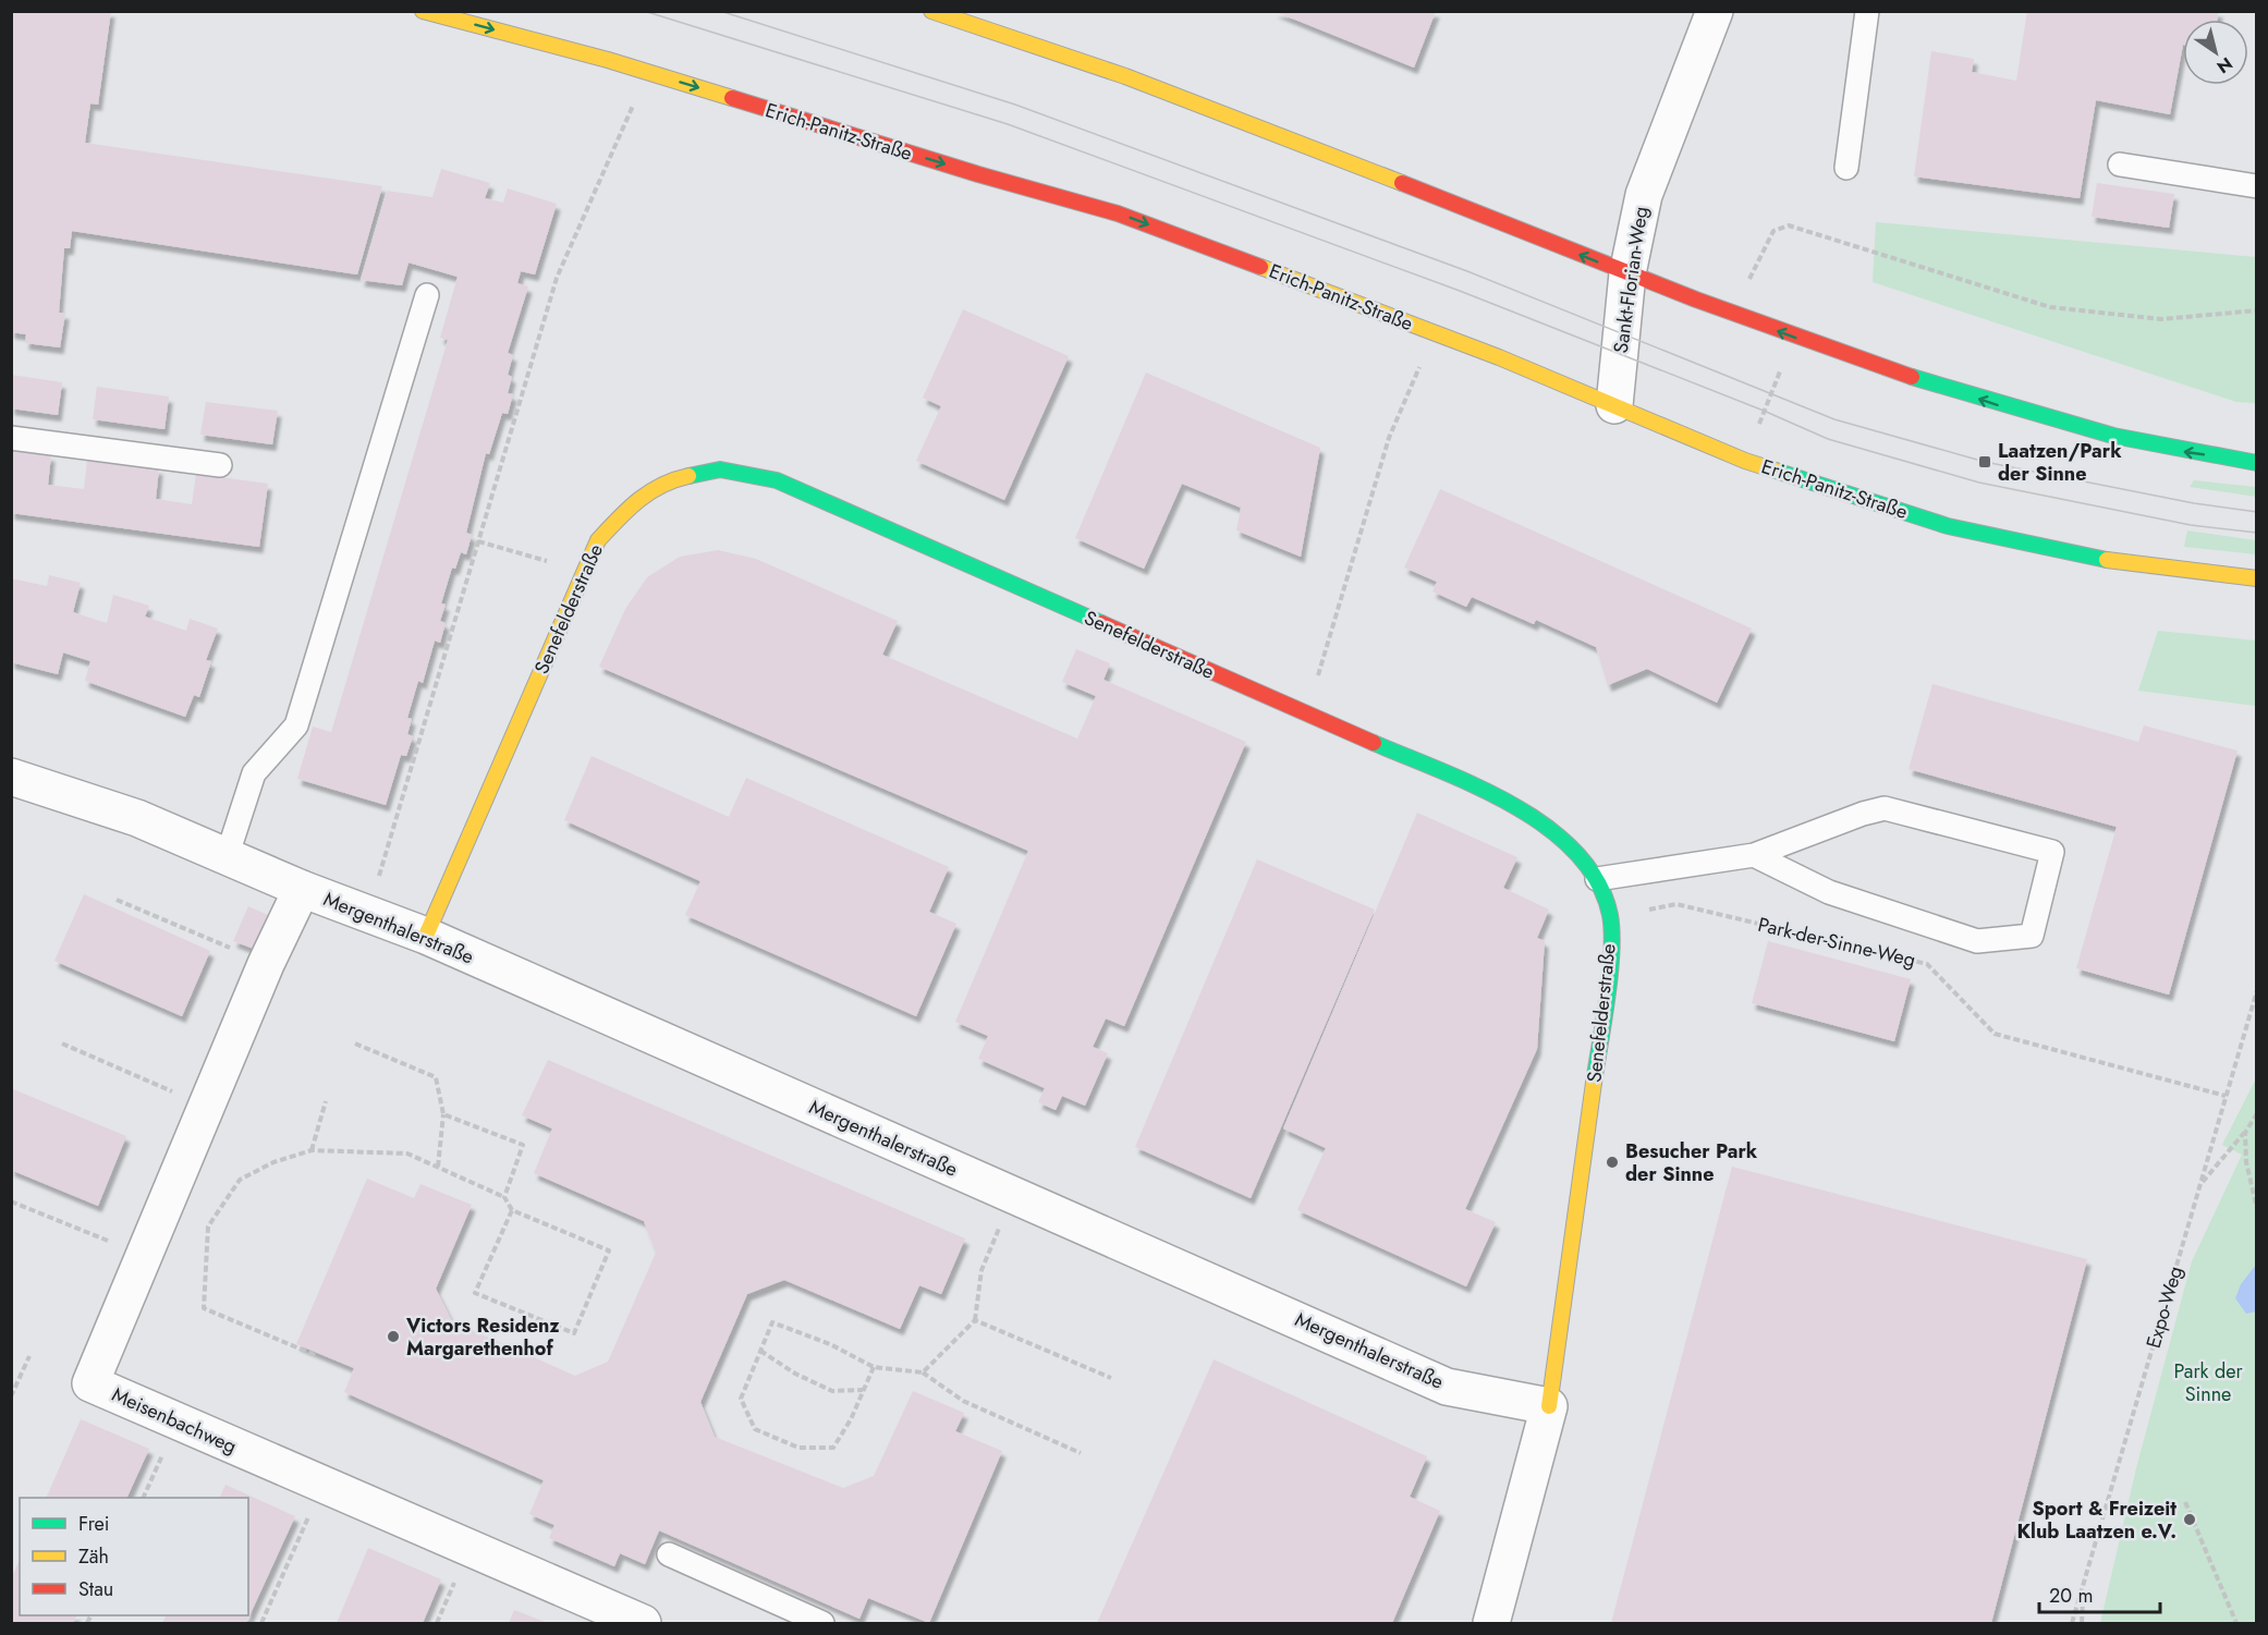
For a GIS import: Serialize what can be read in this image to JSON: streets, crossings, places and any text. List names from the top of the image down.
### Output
{
  "streets": {
    "main road": ["Erich-Panitz-Straße", "Senefelderstraße"],
    "street": ["Sankt-Florian-Weg", "Mergenthalerstraße", "Meisenbachweg"],
    "path": ["Park-der-Sinne-Weg", "Expo-Weg"]
  },
  "crossings": [
    ["Erich-Panitz-Straße", "Sankt-Florian-Weg"],
    ["Senefelderstraße", "Mergenthalerstraße"],
    ["Senefelderstraße", "Park-der-Sinne-Weg"],
    ["Mergenthalerstraße", "Meisenbachweg"],
    ["Park-der-Sinne-Weg", "Expo-Weg"]
  ],
  "parks": ["Park der Sinne"],
  "places": {
    "transit": ["Laatzen/Park der Sinne"],
    "other": ["Besucher Park der Sinne", "Victors Residenz Margarethenhof", "Sport & Freizeit Klub Laatzen e.V."]
  },
  "legend": ["Frei", "Zäh", "Stau"],
  "scale_bar": "20 m",
  "north": "bottom right"
}
